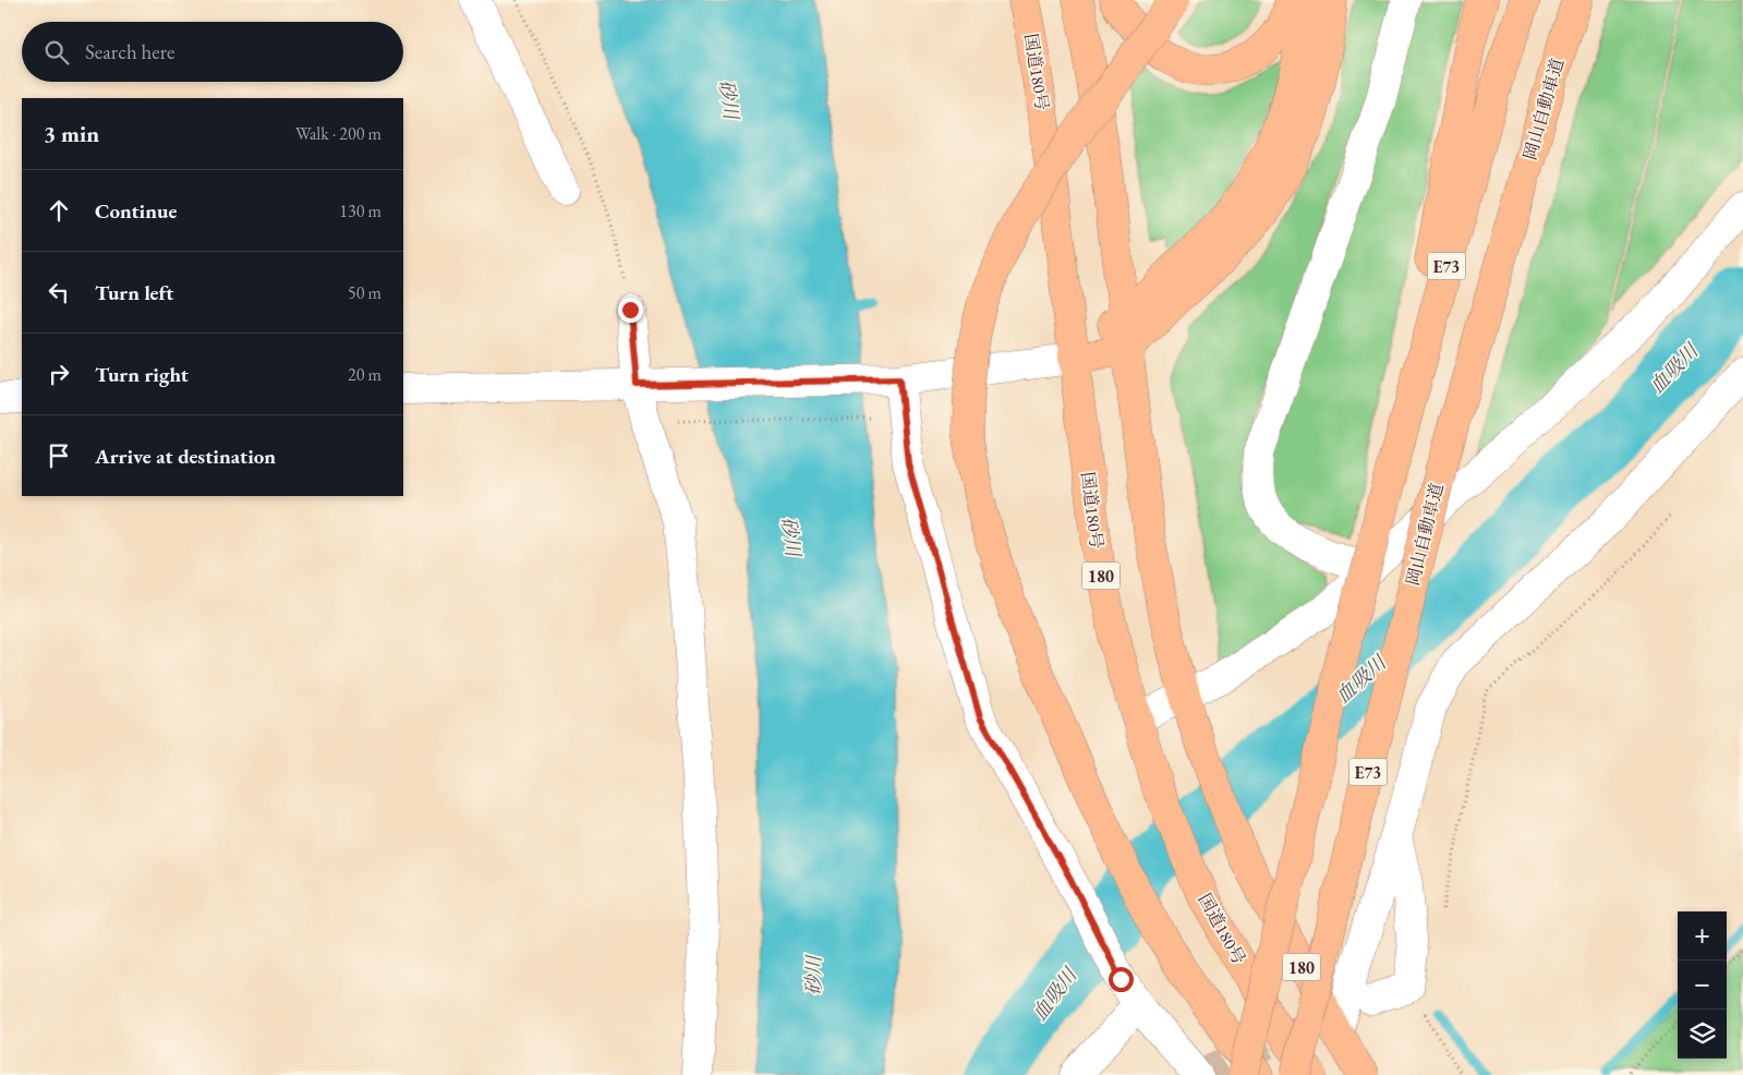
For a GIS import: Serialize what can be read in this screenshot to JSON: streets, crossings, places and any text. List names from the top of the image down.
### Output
{
  "streets": {
    "highway": [
      "国道180号",
      "岡山自動車道",
      "E73",
      "180"
    ]
  },
  "water": ["砂川", "血吸川"],
  "page": {
    "search": "Search here",
    "heading": ["3 min", "Walk · 200 m"],
    "list": [
      ["Continue", "130 m"],
      ["Turn left", "50 m"],
      ["Turn right", "20 m"],
      "Arrive at destination"
    ],
    "map_buttons": ["+", "−"]
  }
}
